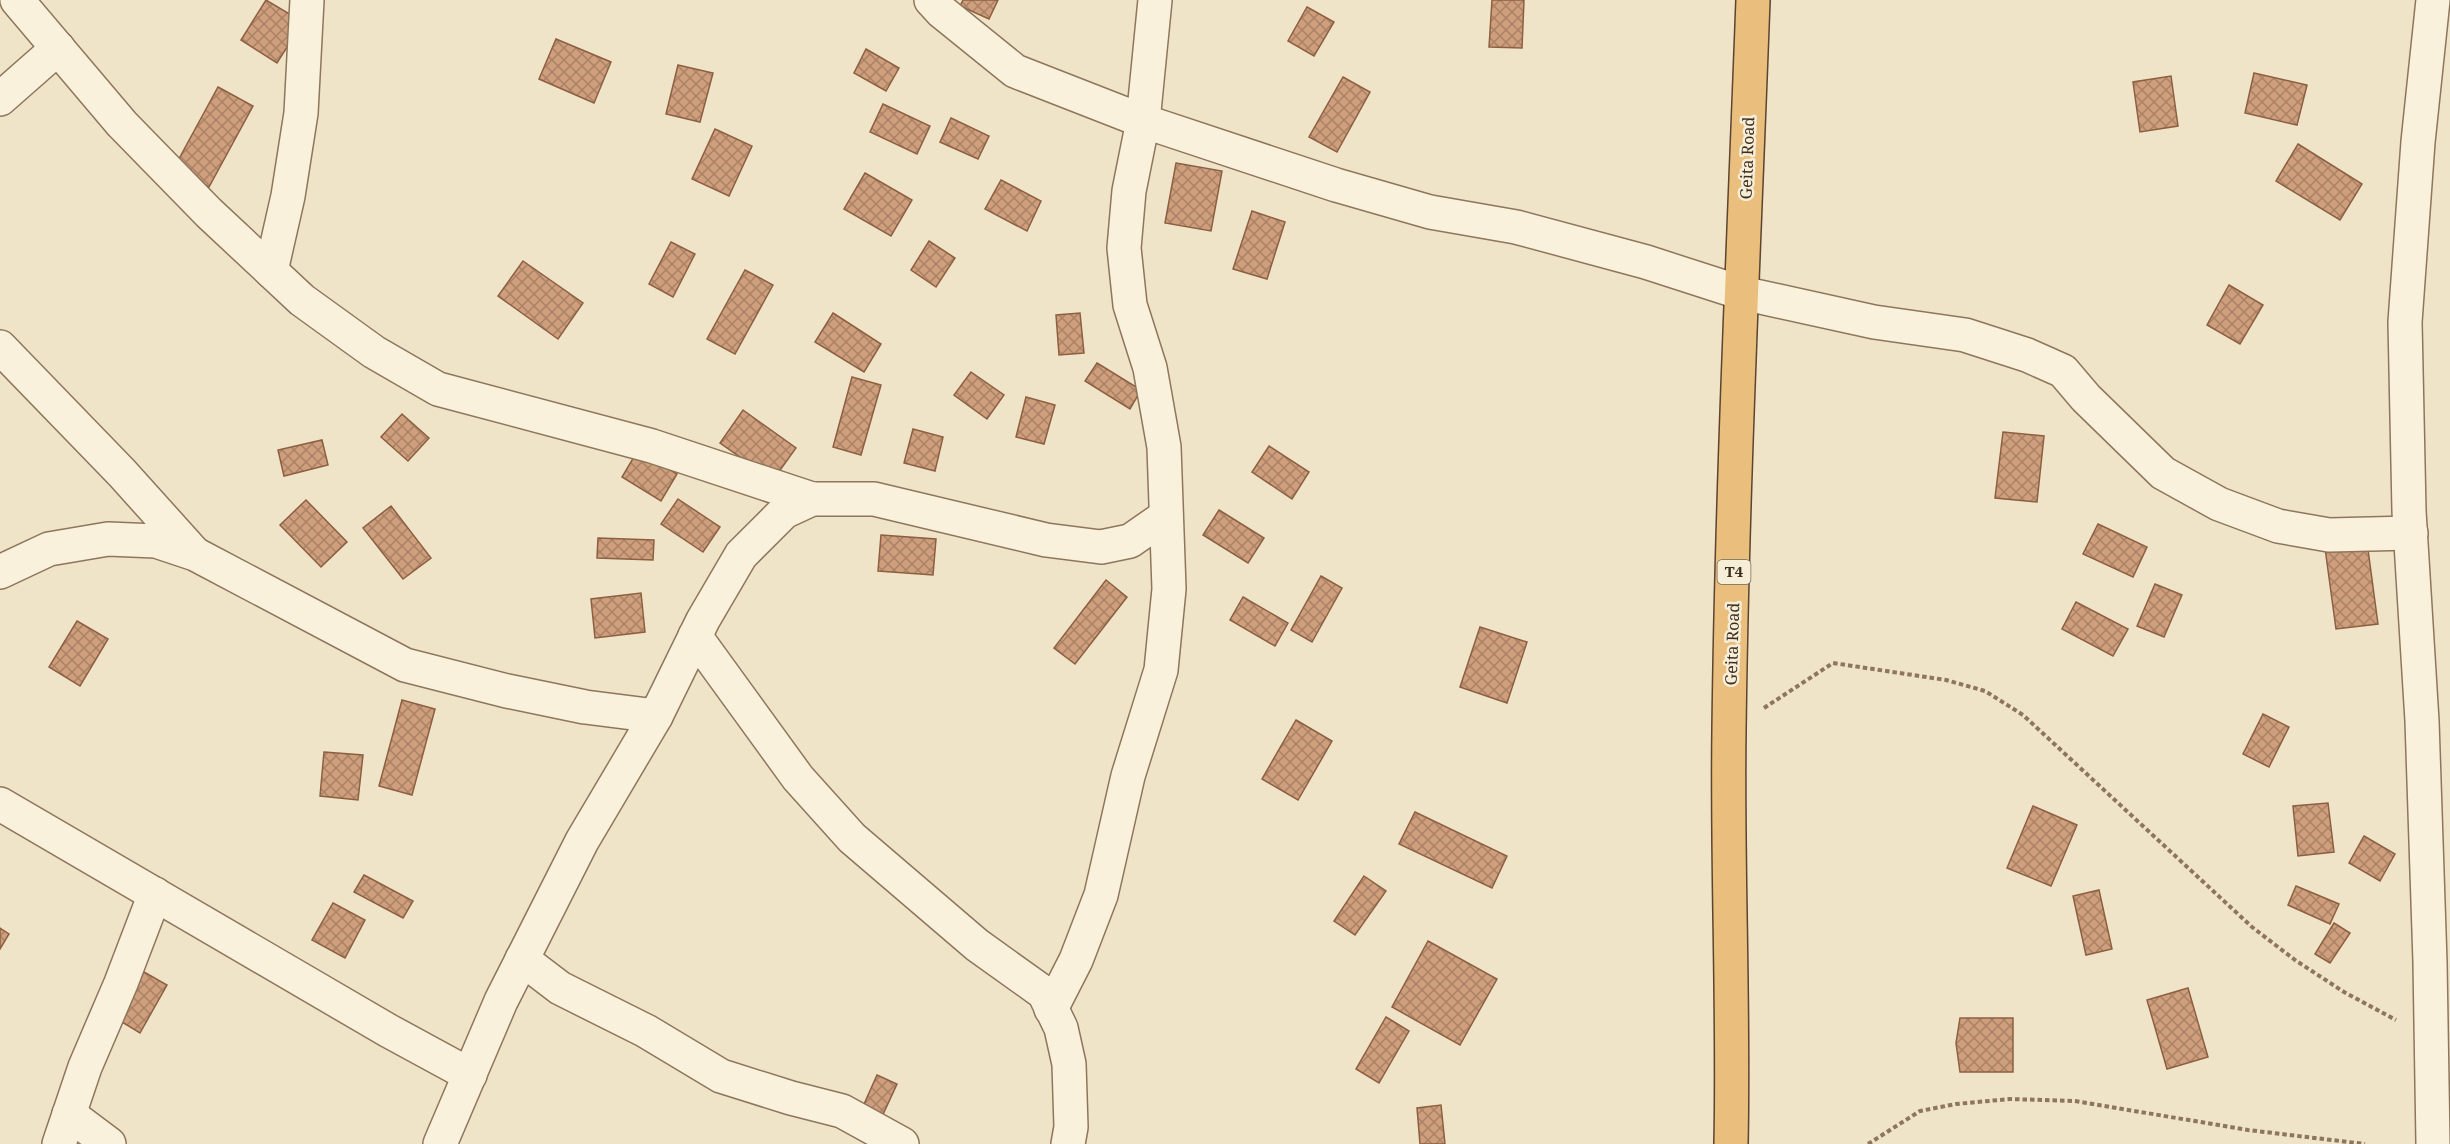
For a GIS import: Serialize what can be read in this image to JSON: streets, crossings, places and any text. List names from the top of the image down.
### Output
{
  "streets": {
    "highway": ["Geita Road", "T4"]
  }
}
